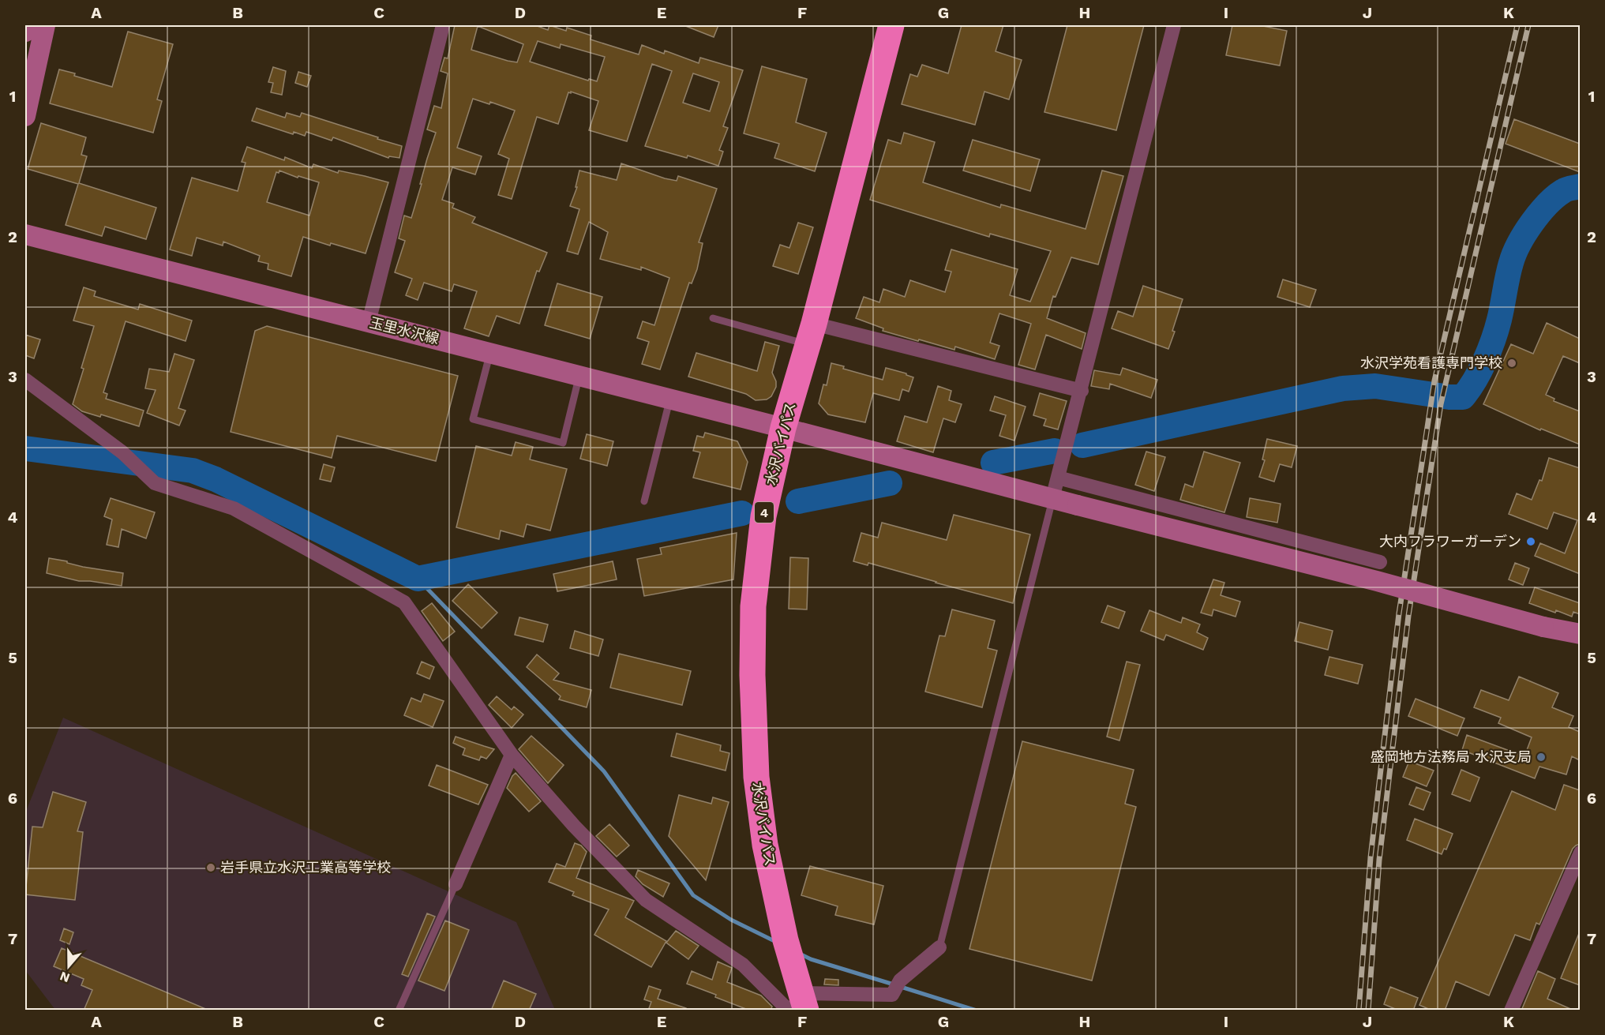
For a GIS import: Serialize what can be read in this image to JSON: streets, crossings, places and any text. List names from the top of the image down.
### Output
{
  "streets": {
    "highway": ["水沢バイパス", "4"],
    "street": ["玉里水沢線"]
  },
  "crossings": [
    ["玉里水沢線", "水沢バイパス"]
  ],
  "places": [
    "水沢学苑看護専門学校",
    "大内フラワーガーデン",
    "盛岡地方法務局 水沢支局",
    "岩手県立水沢工業高等学校"
  ],
  "north": "bottom",
  "grid": {
    "columns": [
      "A",
      "B",
      "C",
      "D",
      "E",
      "F",
      "G",
      "H",
      "I",
      "J",
      "K"
    ],
    "rows": [
      "1",
      "2",
      "3",
      "4",
      "5",
      "6",
      "7"
    ]
  }
}
